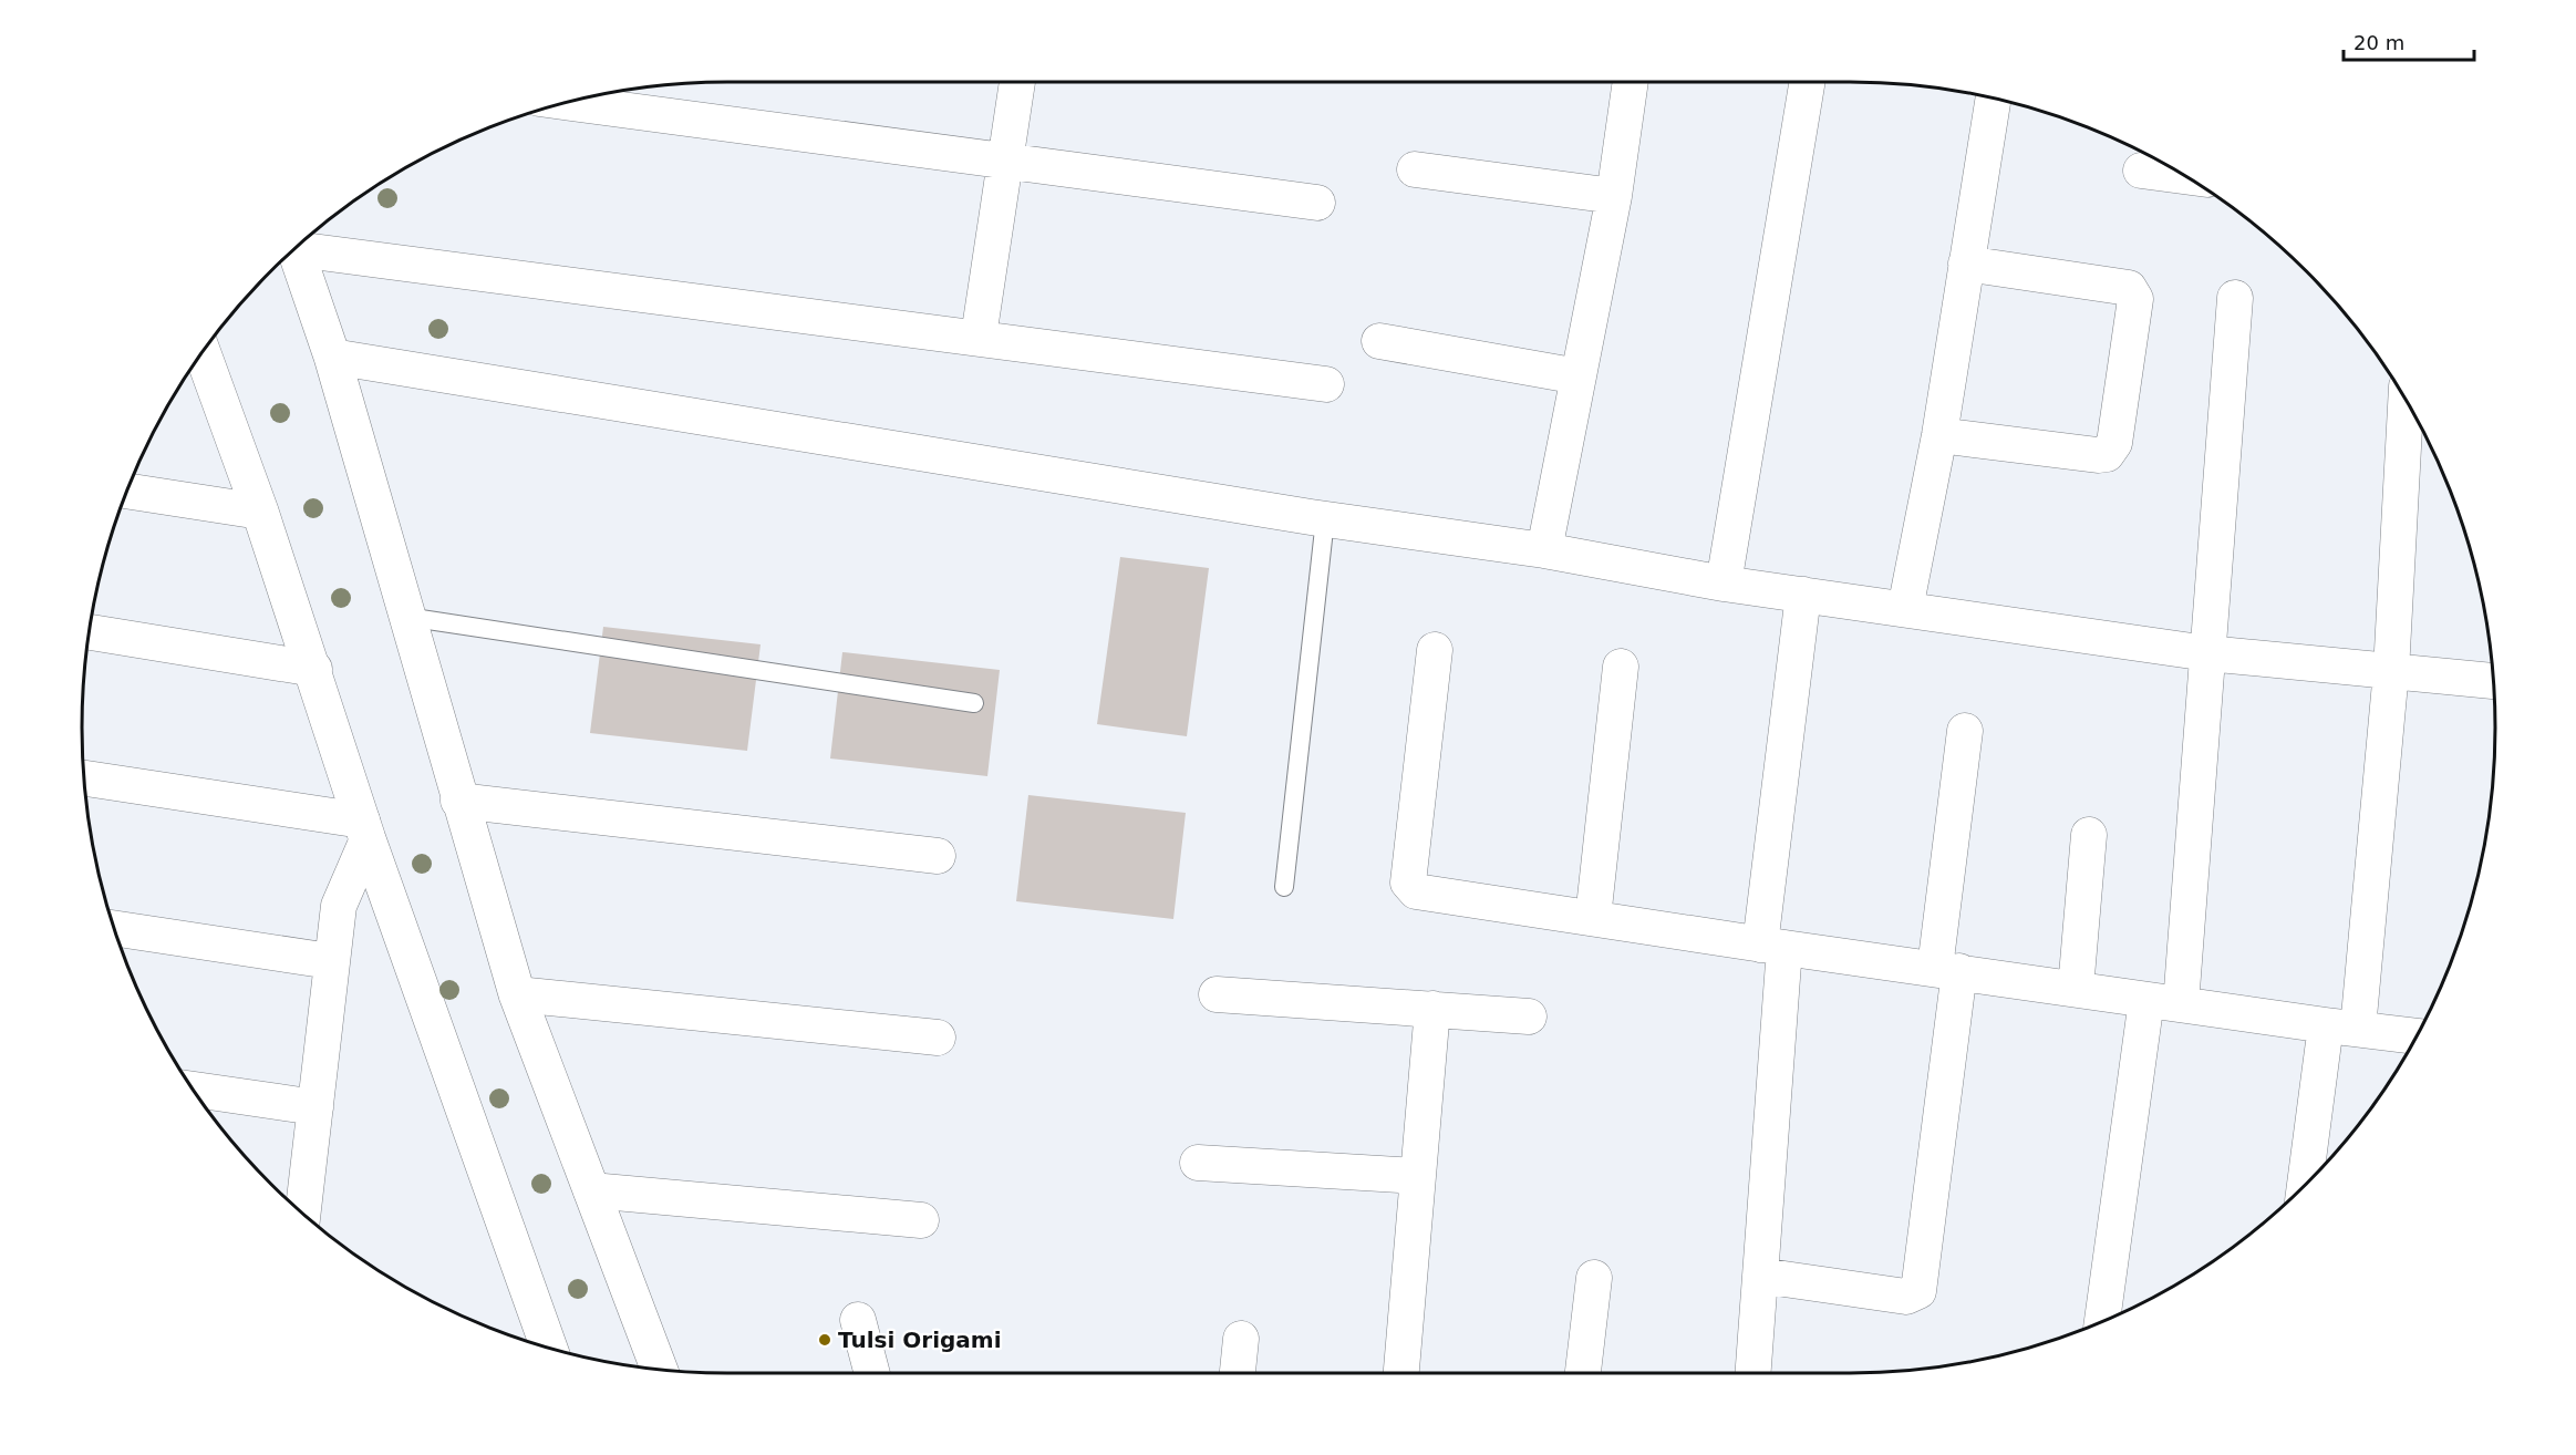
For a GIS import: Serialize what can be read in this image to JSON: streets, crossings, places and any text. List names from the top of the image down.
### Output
{
  "places": ["Tulsi Origami"],
  "scale_bar": "20 m"
}
